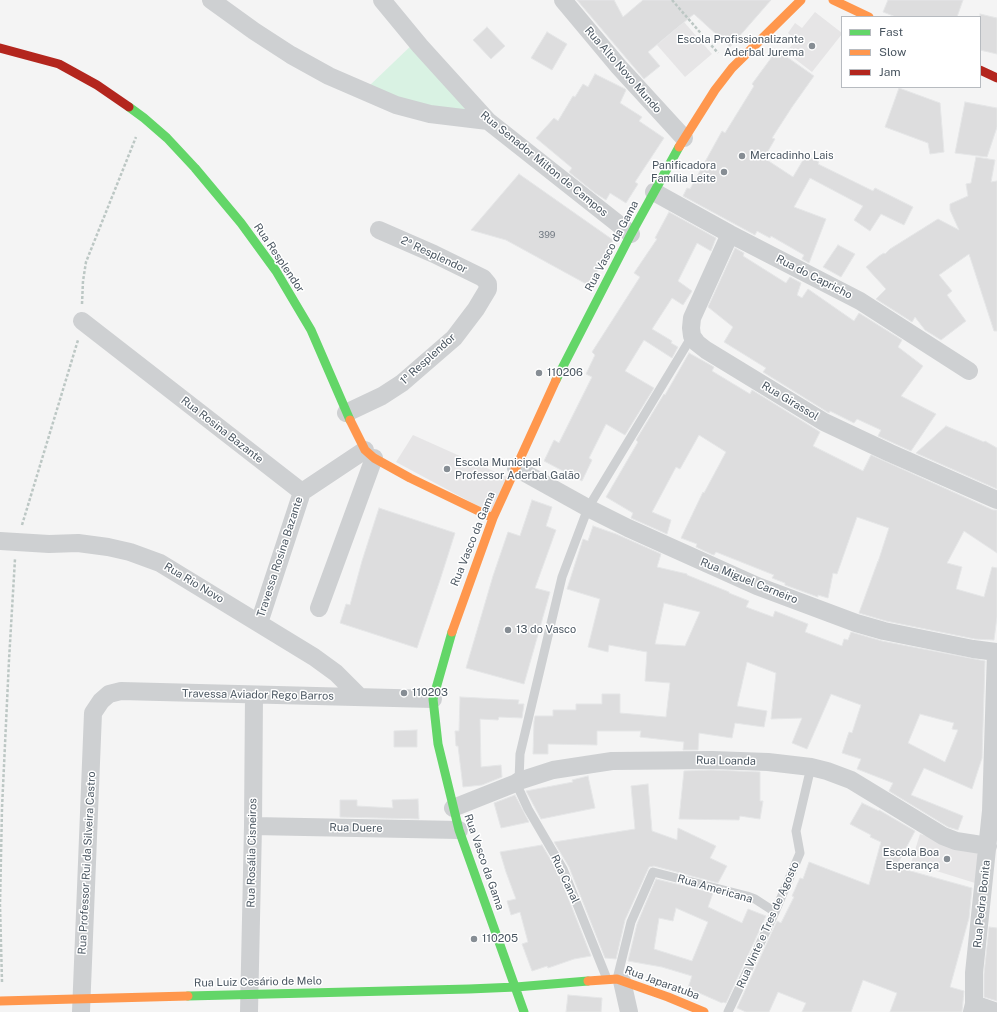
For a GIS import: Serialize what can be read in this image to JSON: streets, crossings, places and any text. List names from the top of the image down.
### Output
{
  "streets": {
    "street": [
      "Rua Alto Novo Mundo",
      "Rua Senador Milton de Campos",
      "Rua Vasco da Gama",
      "2ª Resplendor",
      "Rua Resplendor",
      "Rua do Capricho",
      "1ª Resplendor",
      "Rua Girassol",
      "Rua Rosina Bazante",
      "Travessa Rosina Bazante",
      "Rua Miguel Carneiro",
      "Rua Rio Novo",
      "Travessa Aviador Rego Barros",
      "Rua Loanda",
      "Rua Duere",
      "Rua Rosália Cisneiros",
      "Rua Professor Rui da Silveira Castro",
      "Rua Pedra Bonita",
      "Rua Luiz Cesário de Melo",
      "Rua Japaratuba"
    ],
    "lane": ["Rua Canal", "Rua Americana", "Rua Vinte e Tres de Agosto"]
  },
  "crossings": [
    ["Rua Alto Novo Mundo", "Rua Vasco da Gama"],
    ["Rua Senador Milton de Campos", "Rua Vasco da Gama"],
    ["Rua Vasco da Gama", "Rua do Capricho"],
    ["Rua Vasco da Gama", "Rua Miguel Carneiro"],
    ["Rua Vasco da Gama", "Travessa Aviador Rego Barros"],
    ["Rua Vasco da Gama", "Rua Loanda"],
    ["Rua Vasco da Gama", "Rua Duere"],
    ["Rua Vasco da Gama", "Rua Luiz Cesário de Melo"],
    ["Rua Vasco da Gama", "Rua Japaratuba"],
    ["2ª Resplendor", "1ª Resplendor"],
    ["Rua Resplendor", "1ª Resplendor"],
    ["Rua Rosina Bazante", "Travessa Rosina Bazante"],
    ["Travessa Rosina Bazante", "Rua Rio Novo"],
    ["Rua Miguel Carneiro", "Rua Pedra Bonita"],
    ["Rua Rio Novo", "Travessa Aviador Rego Barros"],
    ["Travessa Aviador Rego Barros", "Rua Rosália Cisneiros"],
    ["Travessa Aviador Rego Barros", "Rua Professor Rui da Silveira Castro"],
    ["Rua Loanda", "Rua Canal"],
    ["Rua Loanda", "Rua Pedra Bonita"],
    ["Rua Loanda", "Rua Vinte e Tres de Agosto"],
    ["Rua Duere", "Rua Rosália Cisneiros"],
    ["Rua Rosália Cisneiros", "Rua Luiz Cesário de Melo"],
    ["Rua Professor Rui da Silveira Castro", "Rua Luiz Cesário de Melo"],
    ["Rua Canal", "Rua Americana"],
    ["Rua Canal", "Rua Japaratuba"],
    ["Rua Americana", "Rua Vinte e Tres de Agosto"],
    ["Rua Americana", "Rua Japaratuba"],
    ["Rua Luiz Cesário de Melo", "Rua Japaratuba"]
  ],
  "places": [
    "Escola Profissionalizante Aderbal Jurema",
    "Mercadinho Lais",
    "Panificadora Família Leite",
    "110206",
    "Escola Municipal Professor Aderbal Galão",
    "13 do Vasco",
    "110203",
    "Escola Boa Esperança",
    "110205"
  ],
  "house_numbers": ["399"],
  "legend": ["Fast", "Slow", "Jam"]
}
